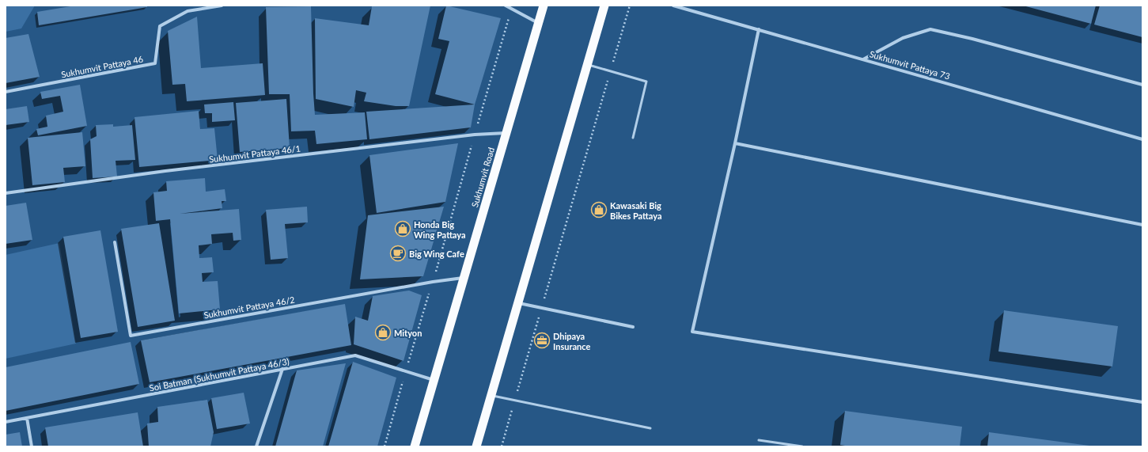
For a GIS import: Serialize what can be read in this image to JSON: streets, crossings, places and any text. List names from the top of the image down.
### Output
{
  "streets": {
    "highway": ["Sukhumvit Road"],
    "street": [
      "Sukhumvit Pattaya 73",
      "Sukhumvit Pattaya 46",
      "Sukhumvit Pattaya 46/1",
      "Sukhumvit Pattaya 46/2",
      "Soi Batman (Sukhumvit Pattaya 46/3)"
    ]
  },
  "crossings": [
    ["Sukhumvit Pattaya 46/1", "Sukhumvit Road"],
    ["Sukhumvit Road", "Sukhumvit Pattaya 46/2"],
    ["Sukhumvit Road", "Soi Batman (Sukhumvit Pattaya 46/3)"]
  ],
  "places": {
    "shop": ["Kawasaki Big Bikes Pattaya", "Honda Big Wing Pattaya", "Mityon"],
    "cafe": ["Big Wing Cafe"],
    "office": ["Dhipaya Insurance"]
  }
}
